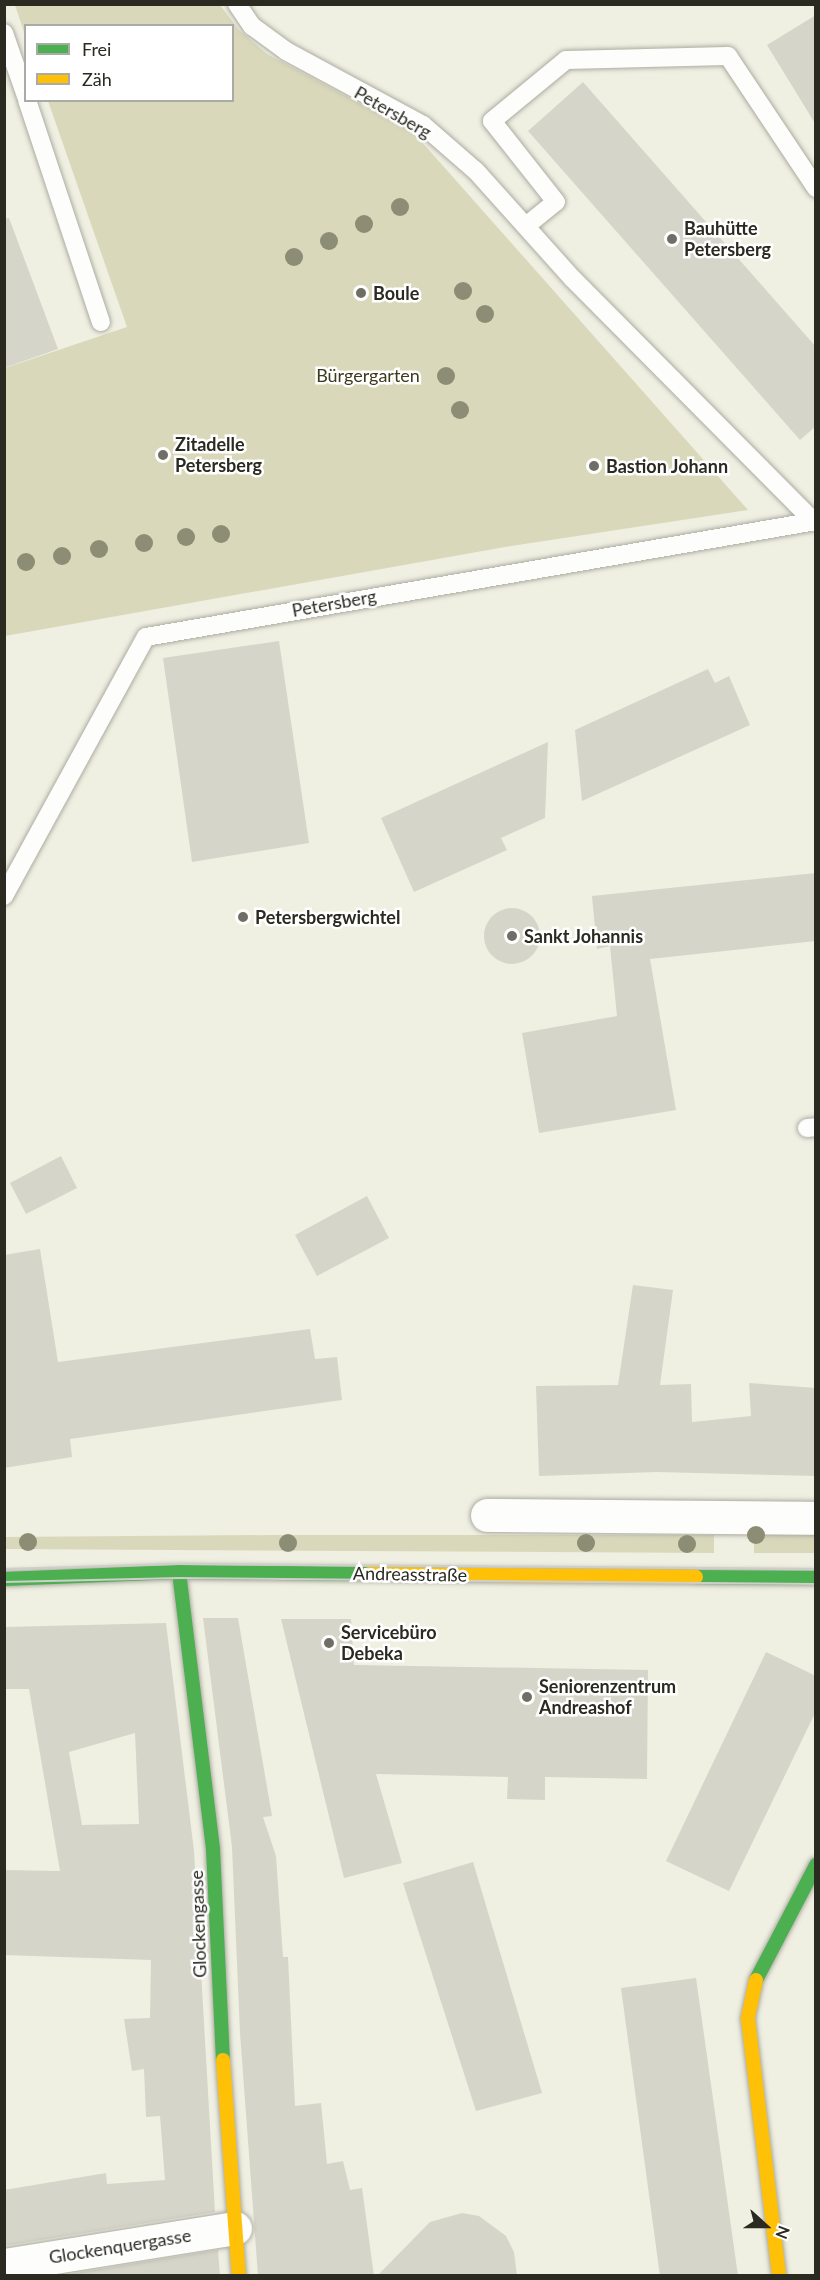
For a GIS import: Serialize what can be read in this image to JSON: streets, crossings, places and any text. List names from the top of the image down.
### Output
{
  "streets": {
    "street": ["Andreasstraße", "Glockengasse", "Glockenquergasse"],
    "lane": ["Petersberg"]
  },
  "crossings": [
    ["Andreasstraße", "Glockengasse"],
    ["Glockengasse", "Glockenquergasse"]
  ],
  "parks": ["Bürgergarten"],
  "places": [
    "Bauhütte Petersberg",
    "Boule",
    "Zitadelle Petersberg",
    "Bastion Johann",
    "Petersbergwichtel",
    "Sankt Johannis",
    "Servicebüro Debeka",
    "Seniorenzentrum Andreashof"
  ],
  "legend": ["Frei", "Zäh"],
  "north": "right"
}
